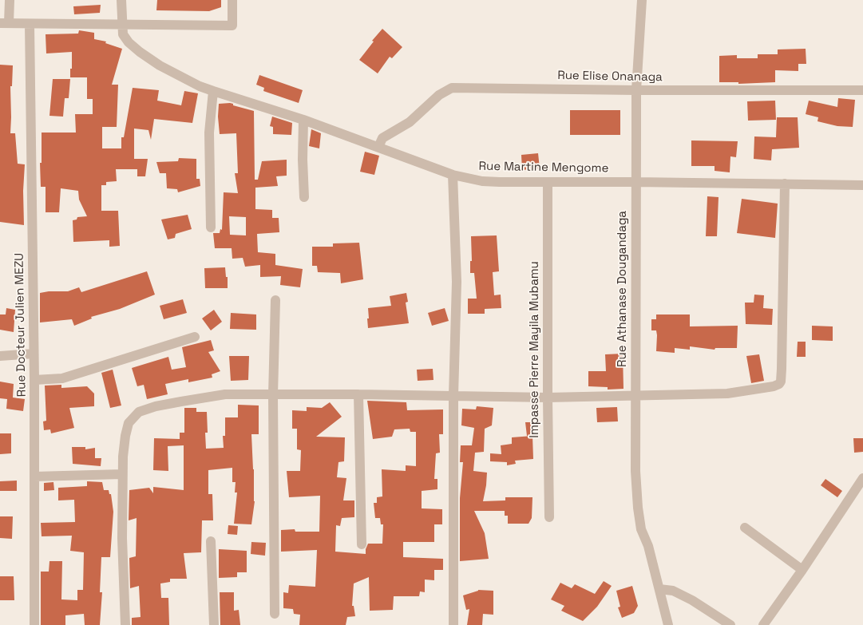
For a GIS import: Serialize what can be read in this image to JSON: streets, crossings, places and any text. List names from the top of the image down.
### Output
{
  "streets": {
    "street": [
      "Rue Elise Onanaga",
      "Rue Martine Mengome",
      "Rue Athanase Dougandaga",
      "Rue Docteur Julien MEZU",
      "Impasse Pierre Mayila Mubamu"
    ]
  },
  "crossings": [
    ["Rue Elise Onanaga", "Rue Martine Mengome"],
    ["Rue Elise Onanaga", "Rue Athanase Dougandaga"],
    ["Rue Martine Mengome", "Rue Athanase Dougandaga"],
    ["Rue Martine Mengome", "Impasse Pierre Mayila Mubamu"]
  ]
}
